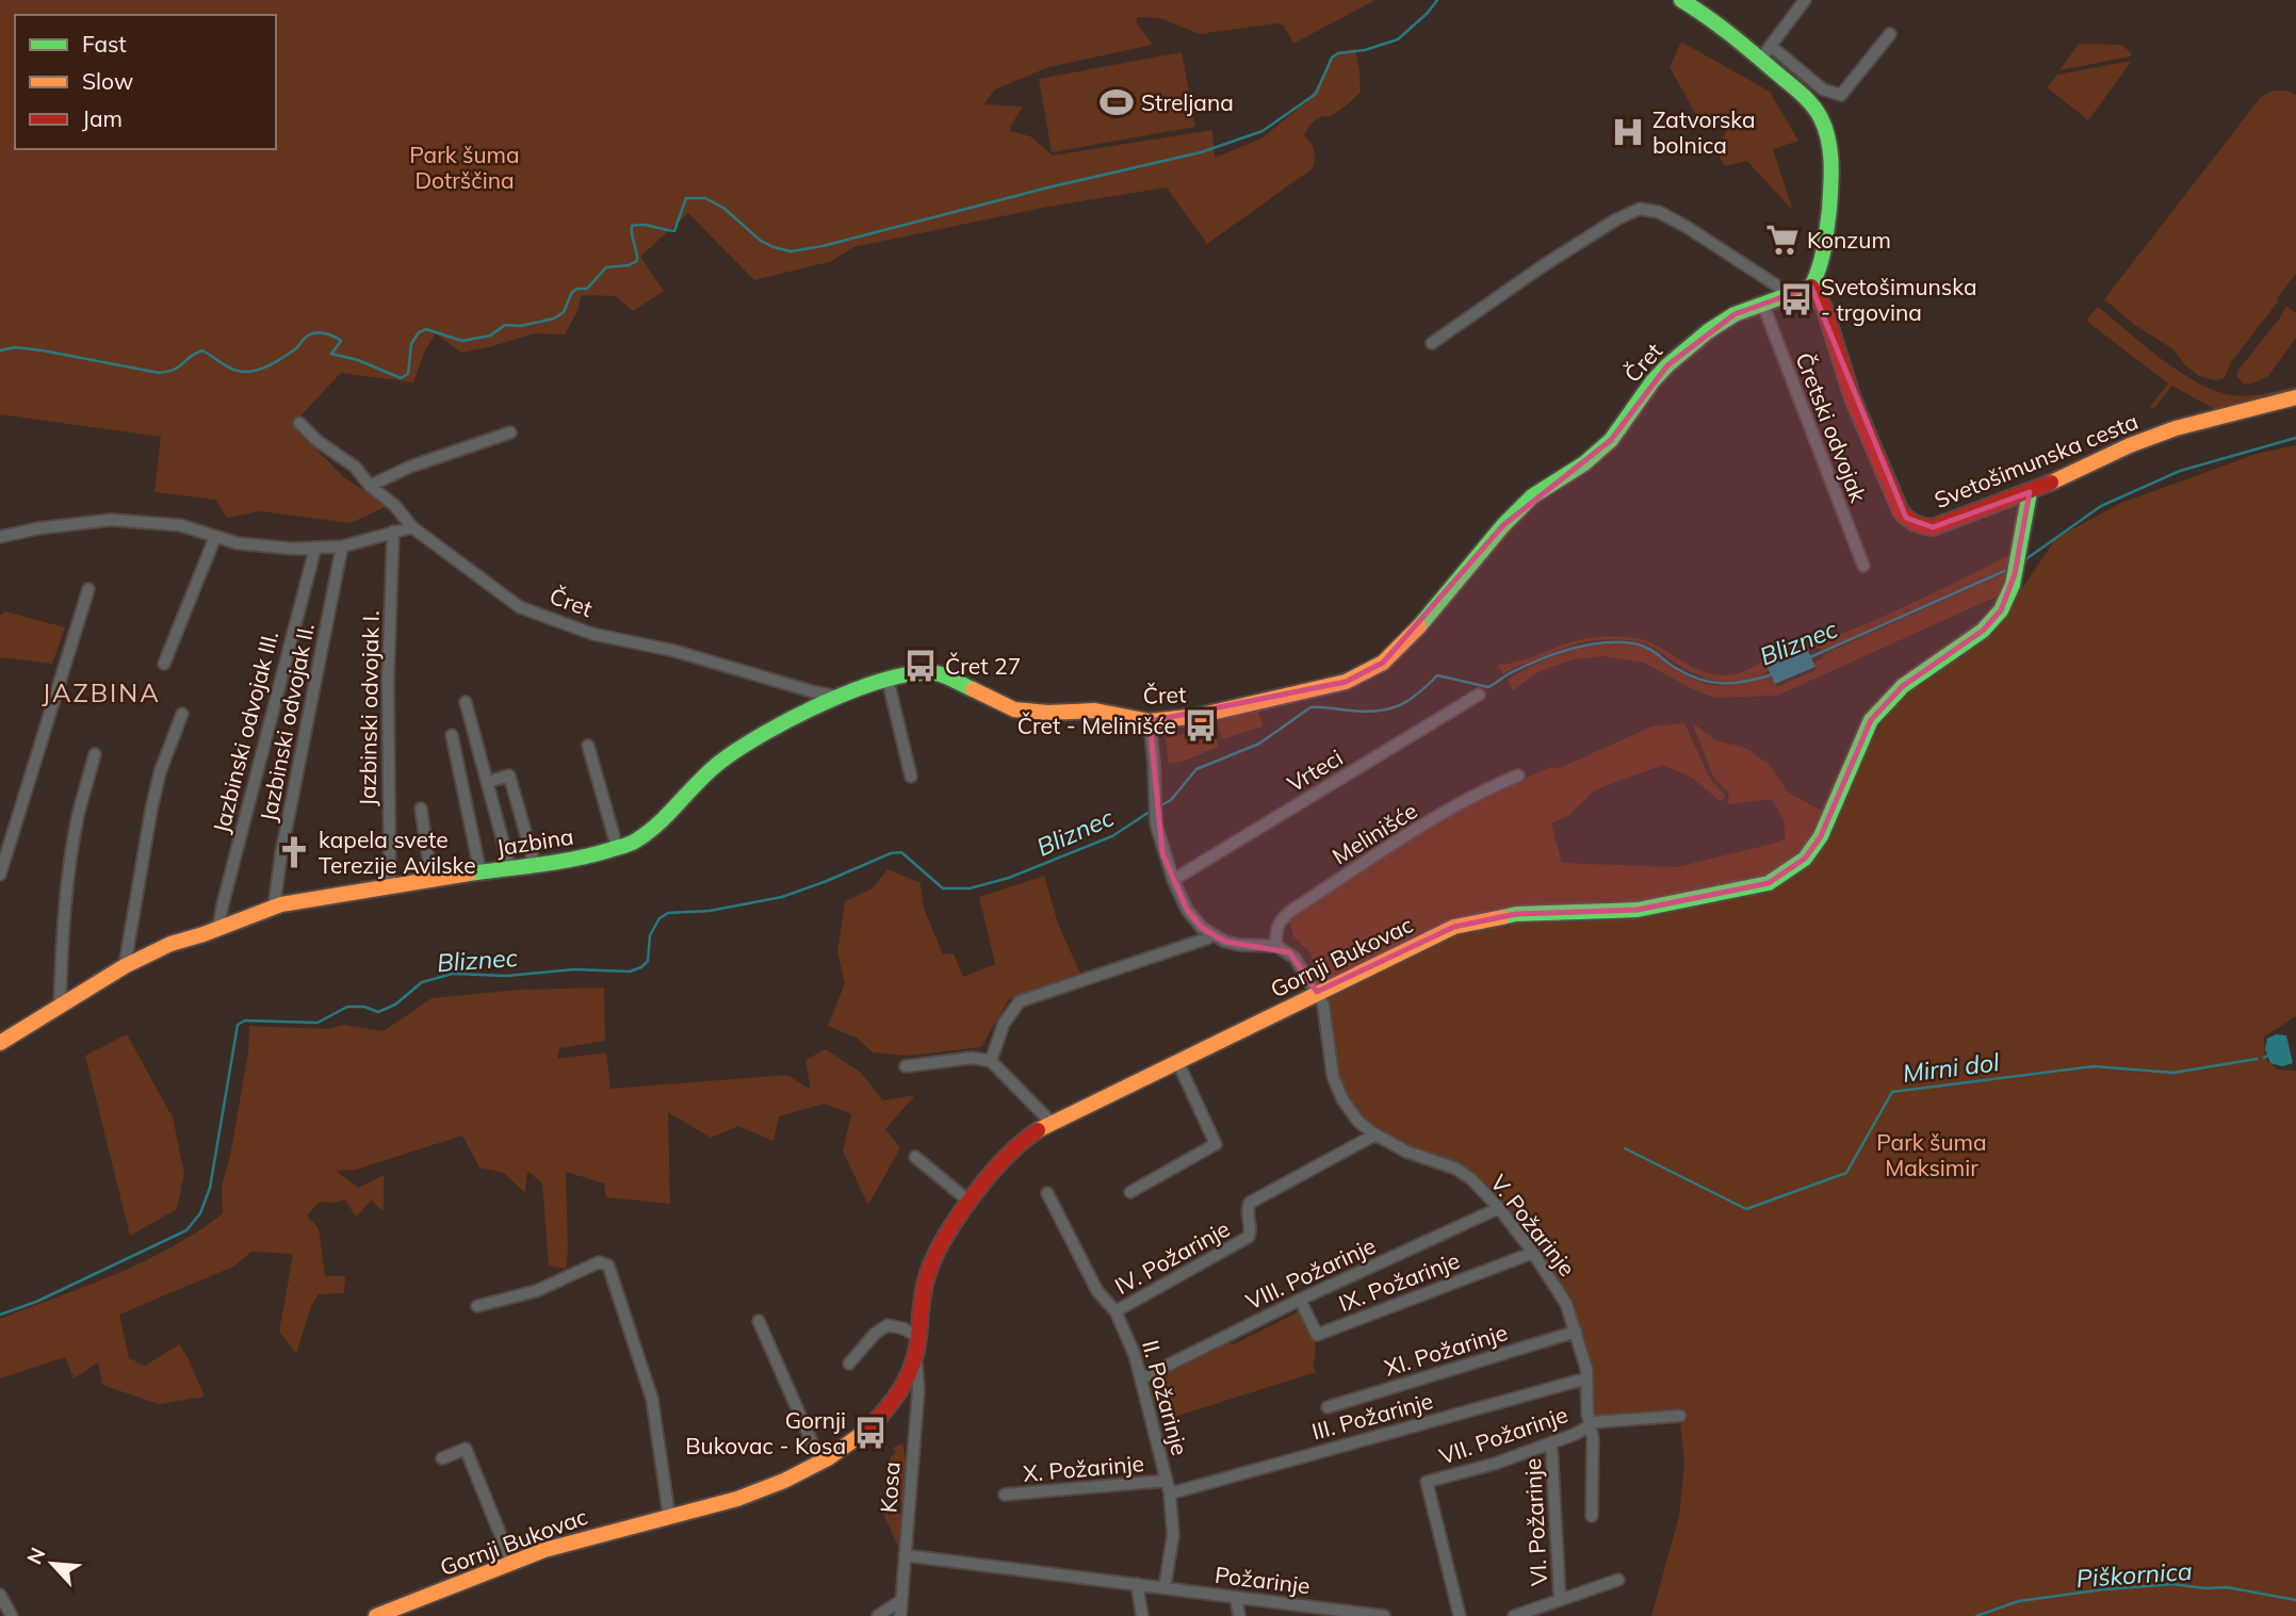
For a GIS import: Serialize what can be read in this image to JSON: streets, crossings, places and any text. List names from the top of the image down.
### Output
{
  "streets": {
    "street": [
      "Čret",
      "Čretski odvojak",
      "Svetošimunska cesta",
      "Jazbinski odvojak I.",
      "Jazbinski odvojak II.",
      "Jazbinski odvojak III.",
      "Vrteci",
      "Melinišće",
      "Jazbina",
      "Gornji Bukovac",
      "V. Požarinje",
      "IV. Požarinje",
      "VIII. Požarinje",
      "IX. Požarinje",
      "XI. Požarinje",
      "II. Požarinje",
      "III. Požarinje",
      "VII. Požarinje",
      "X. Požarinje",
      "Kosa",
      "VI. Požarinje",
      "Požarinje"
    ]
  },
  "crossings": [
    ["Čret", "Čretski odvojak"],
    ["Čret", "Svetošimunska cesta"],
    ["Čret", "Jazbina"],
    ["Svetošimunska cesta", "Gornji Bukovac"],
    ["Jazbinski odvojak I.", "Jazbina"],
    ["Jazbinski odvojak II.", "Jazbina"],
    ["Jazbinski odvojak III.", "Jazbina"],
    ["Gornji Bukovac", "V. Požarinje"],
    ["Gornji Bukovac", "Kosa"],
    ["V. Požarinje", "IV. Požarinje"],
    ["V. Požarinje", "VIII. Požarinje"],
    ["V. Požarinje", "IX. Požarinje"],
    ["V. Požarinje", "XI. Požarinje"],
    ["V. Požarinje", "III. Požarinje"],
    ["V. Požarinje", "VII. Požarinje"],
    ["IV. Požarinje", "II. Požarinje"],
    ["VIII. Požarinje", "IX. Požarinje"],
    ["VIII. Požarinje", "II. Požarinje"],
    ["II. Požarinje", "III. Požarinje"],
    ["II. Požarinje", "X. Požarinje"],
    ["II. Požarinje", "Požarinje"],
    ["VII. Požarinje", "VI. Požarinje"],
    ["Kosa", "Požarinje"]
  ],
  "districts": ["JAZBINA"],
  "water": ["Bliznec", "Mirni dol", "Piškornica"],
  "parks": ["Park šuma Dotrščina", "Park šuma Maksimir"],
  "places": {
    "sports": ["Streljana"],
    "hospital": ["Zatvorska bolnica"],
    "supermarket": ["Konzum"],
    "bus stop": [
      "Svetošimunska - trgovina",
      "Čret 27",
      "Čret - Melinišće",
      "Gornji Bukovac - Kosa"
    ],
    "church": ["kapela svete Terezije Avilske"]
  },
  "legend": ["Fast", "Slow", "Jam"],
  "north": "top left"
}
